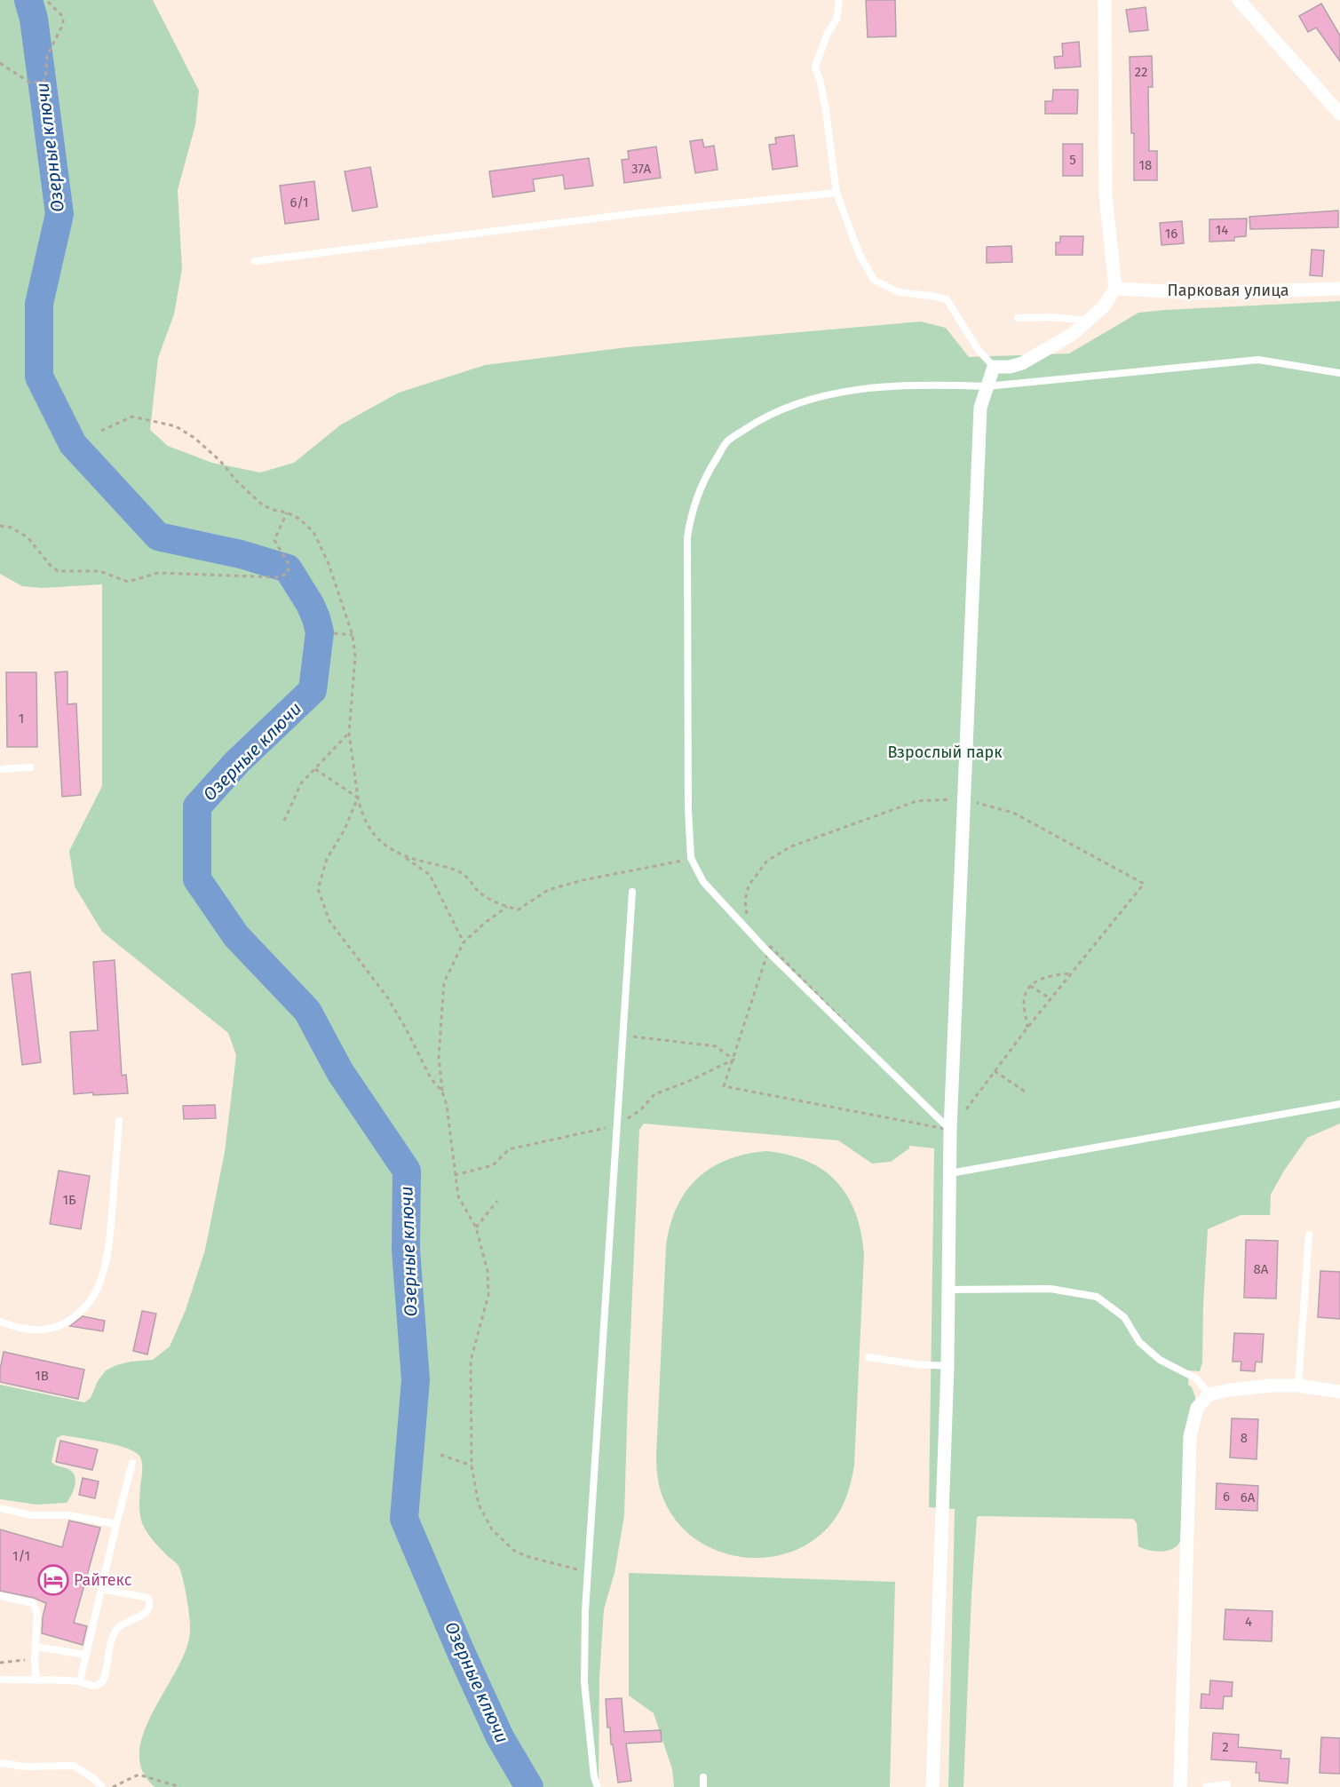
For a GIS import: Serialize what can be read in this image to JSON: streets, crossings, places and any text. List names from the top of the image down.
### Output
{
  "streets": {
    "street": ["Парковая улица"]
  },
  "water": ["Озерные ключи"],
  "parks": ["Взрослый парк"],
  "places": {
    "hotel": ["Райтекс"]
  },
  "house_numbers": [
    "22",
    "5",
    "18",
    "37А",
    "6/1",
    "14",
    "16",
    "1",
    "1Б",
    "8А",
    "1В",
    "8",
    "6",
    "6А",
    "1/1",
    "4",
    "2"
  ]
}
